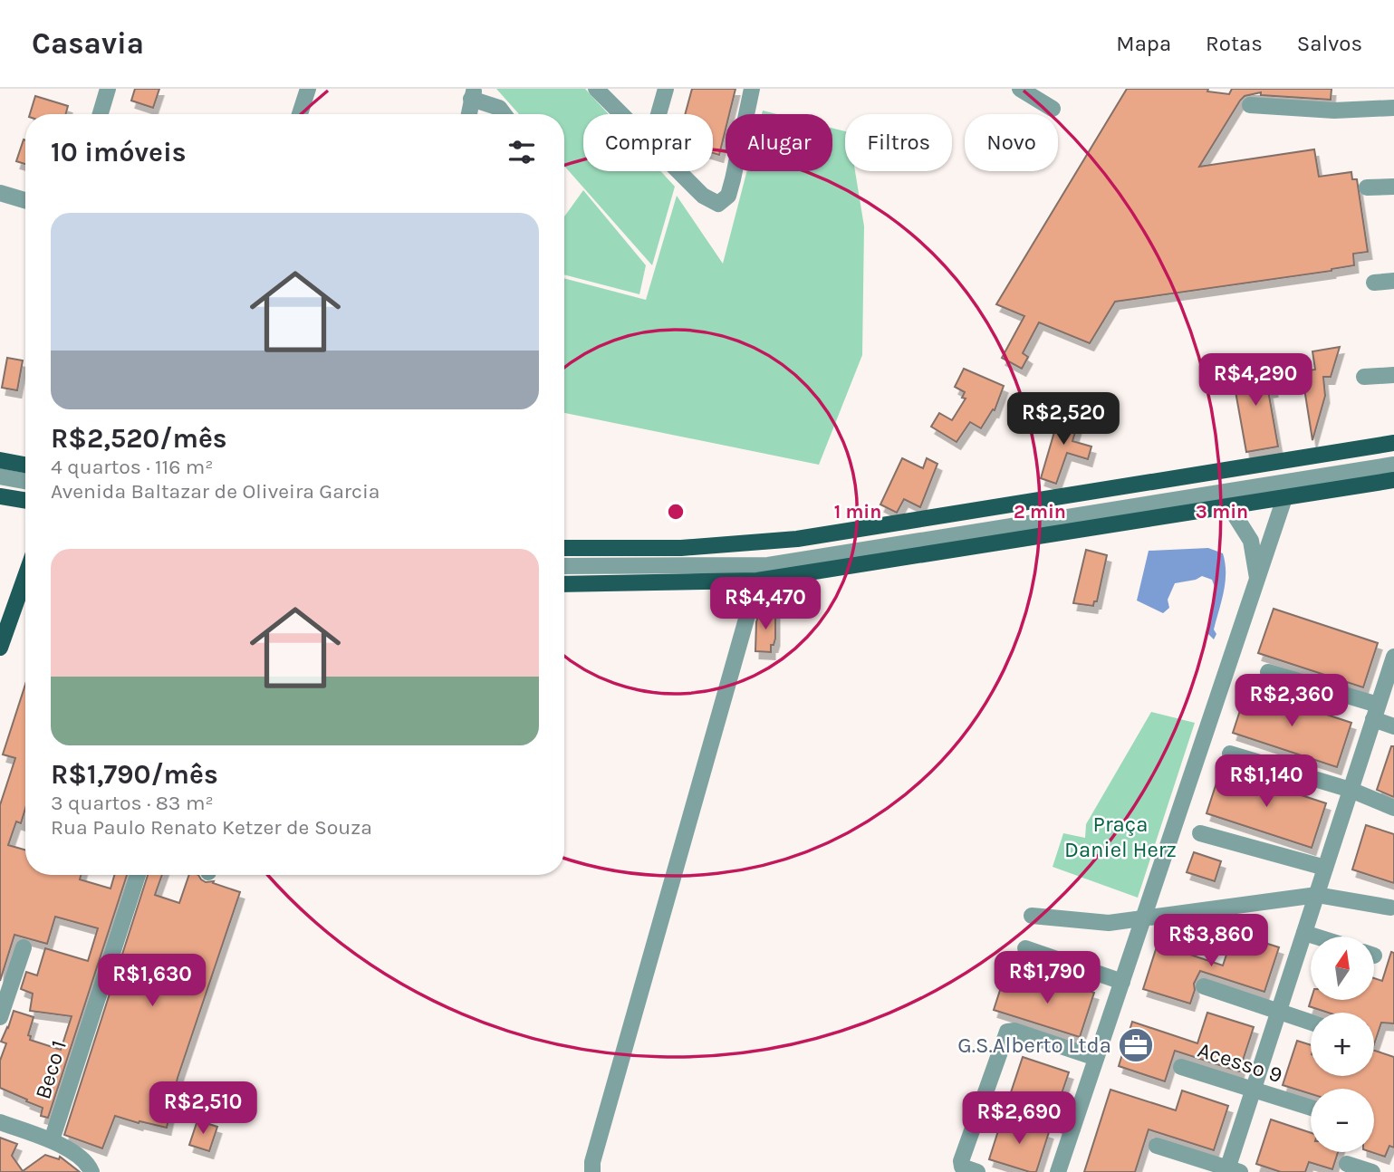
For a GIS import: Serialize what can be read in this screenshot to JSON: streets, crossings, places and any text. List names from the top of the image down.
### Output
{
  "streets": {
    "street": ["Acesso 9", "Beco 1"]
  },
  "parks": ["Praça Daniel Herz"],
  "places": {
    "office": ["G.S.Alberto Ltda"]
  },
  "north": "top",
  "page": {
    "header": "Casavia",
    "nav": ["Mapa", "Rotas", "Salvos"],
    "chip": [
      "Comprar",
      "Alugar",
      "Filtros",
      "Novo"
    ],
    "heading": "10 imóveis",
    "list": [
      {
        "name": "R$2,520/mês",
        "note": "4 quartos · 116 m² · Avenida Baltazar de Oliveira Garcia"
      },
      {
        "name": "R$1,790/mês",
        "note": "3 quartos · 83 m² · Rua Paulo Renato Ketzer de Souza"
      }
    ],
    "price": [
      "R$4,290",
      "R$2,520",
      "R$4,470",
      "R$2,360",
      "R$1,140",
      "R$3,860",
      "R$1,790",
      "R$1,630",
      "R$2,510",
      "R$2,690"
    ],
    "map_buttons": ["+", "−"]
  },
  "rings": ["1 min", "2 min", "3 min"]
}
